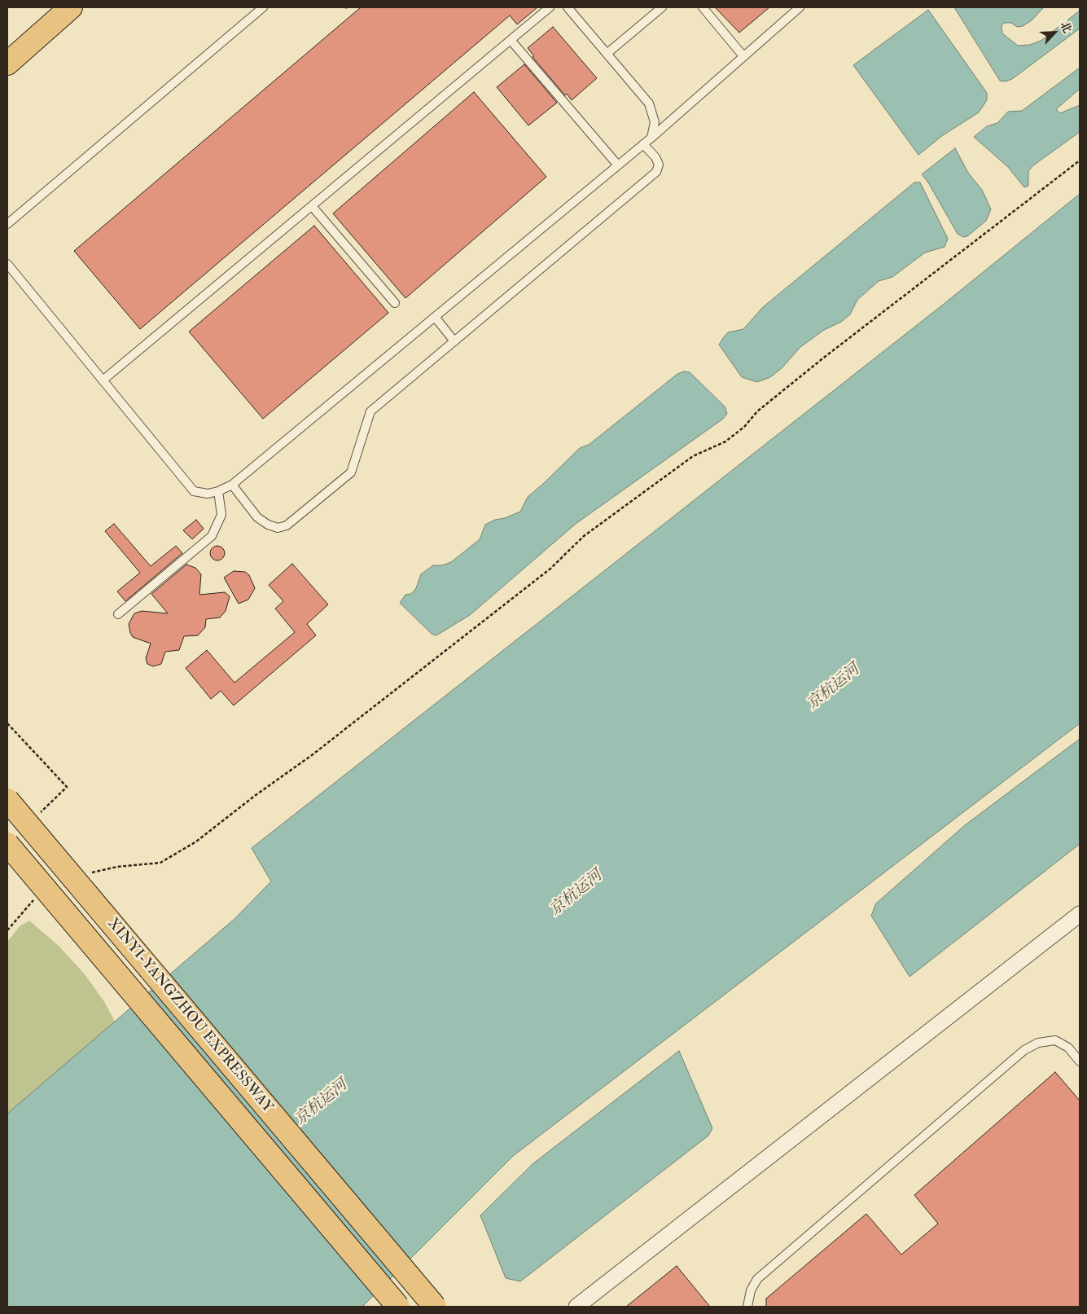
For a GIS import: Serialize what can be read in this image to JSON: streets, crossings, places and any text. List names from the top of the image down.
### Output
{
  "streets": {
    "main road": ["XINYI-YANGZHOU EXPRESSWAY"]
  },
  "water": ["京杭运河"],
  "north": "top right"
}
